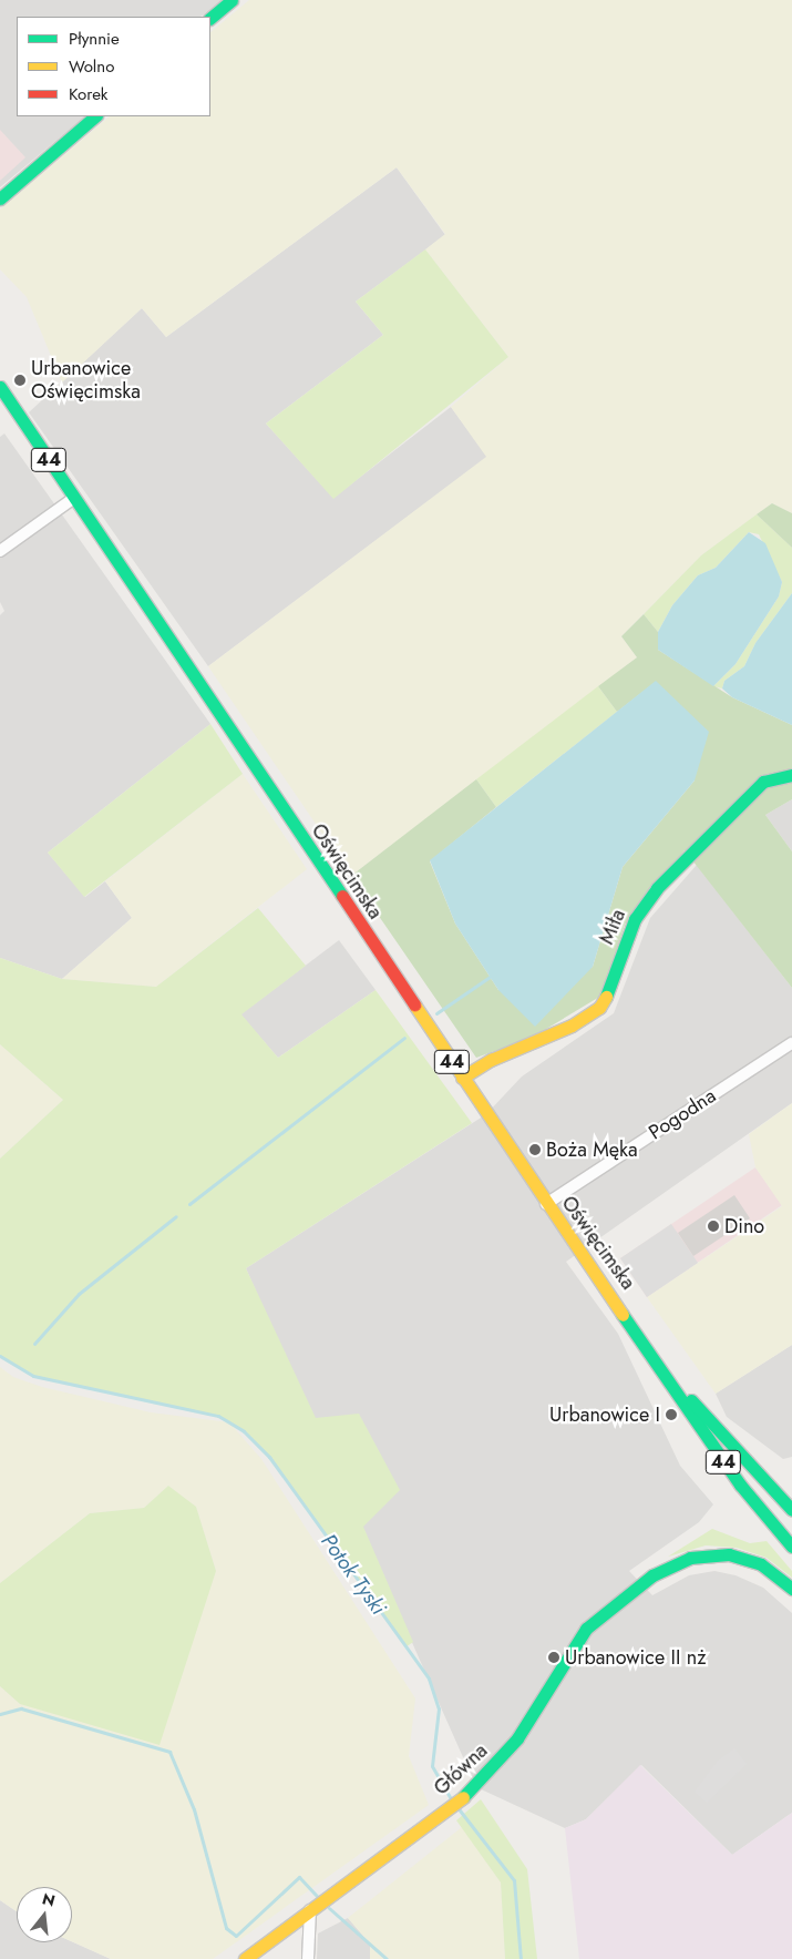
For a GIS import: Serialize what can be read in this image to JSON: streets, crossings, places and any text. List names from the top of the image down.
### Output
{
  "streets": {
    "main road": [
      "44",
      "Oświęcimska",
      "Miła",
      "Główna"
    ],
    "street": ["Pogodna"]
  },
  "crossings": [
    ["Oświęcimska", "Miła"],
    ["Oświęcimska", "Pogodna"]
  ],
  "water": ["Potok Tyski"],
  "places": [
    "Urbanowice Oświęcimska",
    "Boża Męka",
    "Dino",
    "Urbanowice I",
    "Urbanowice II nż"
  ],
  "legend": ["Płynnie", "Wolno", "Korek"],
  "north": "top"
}
